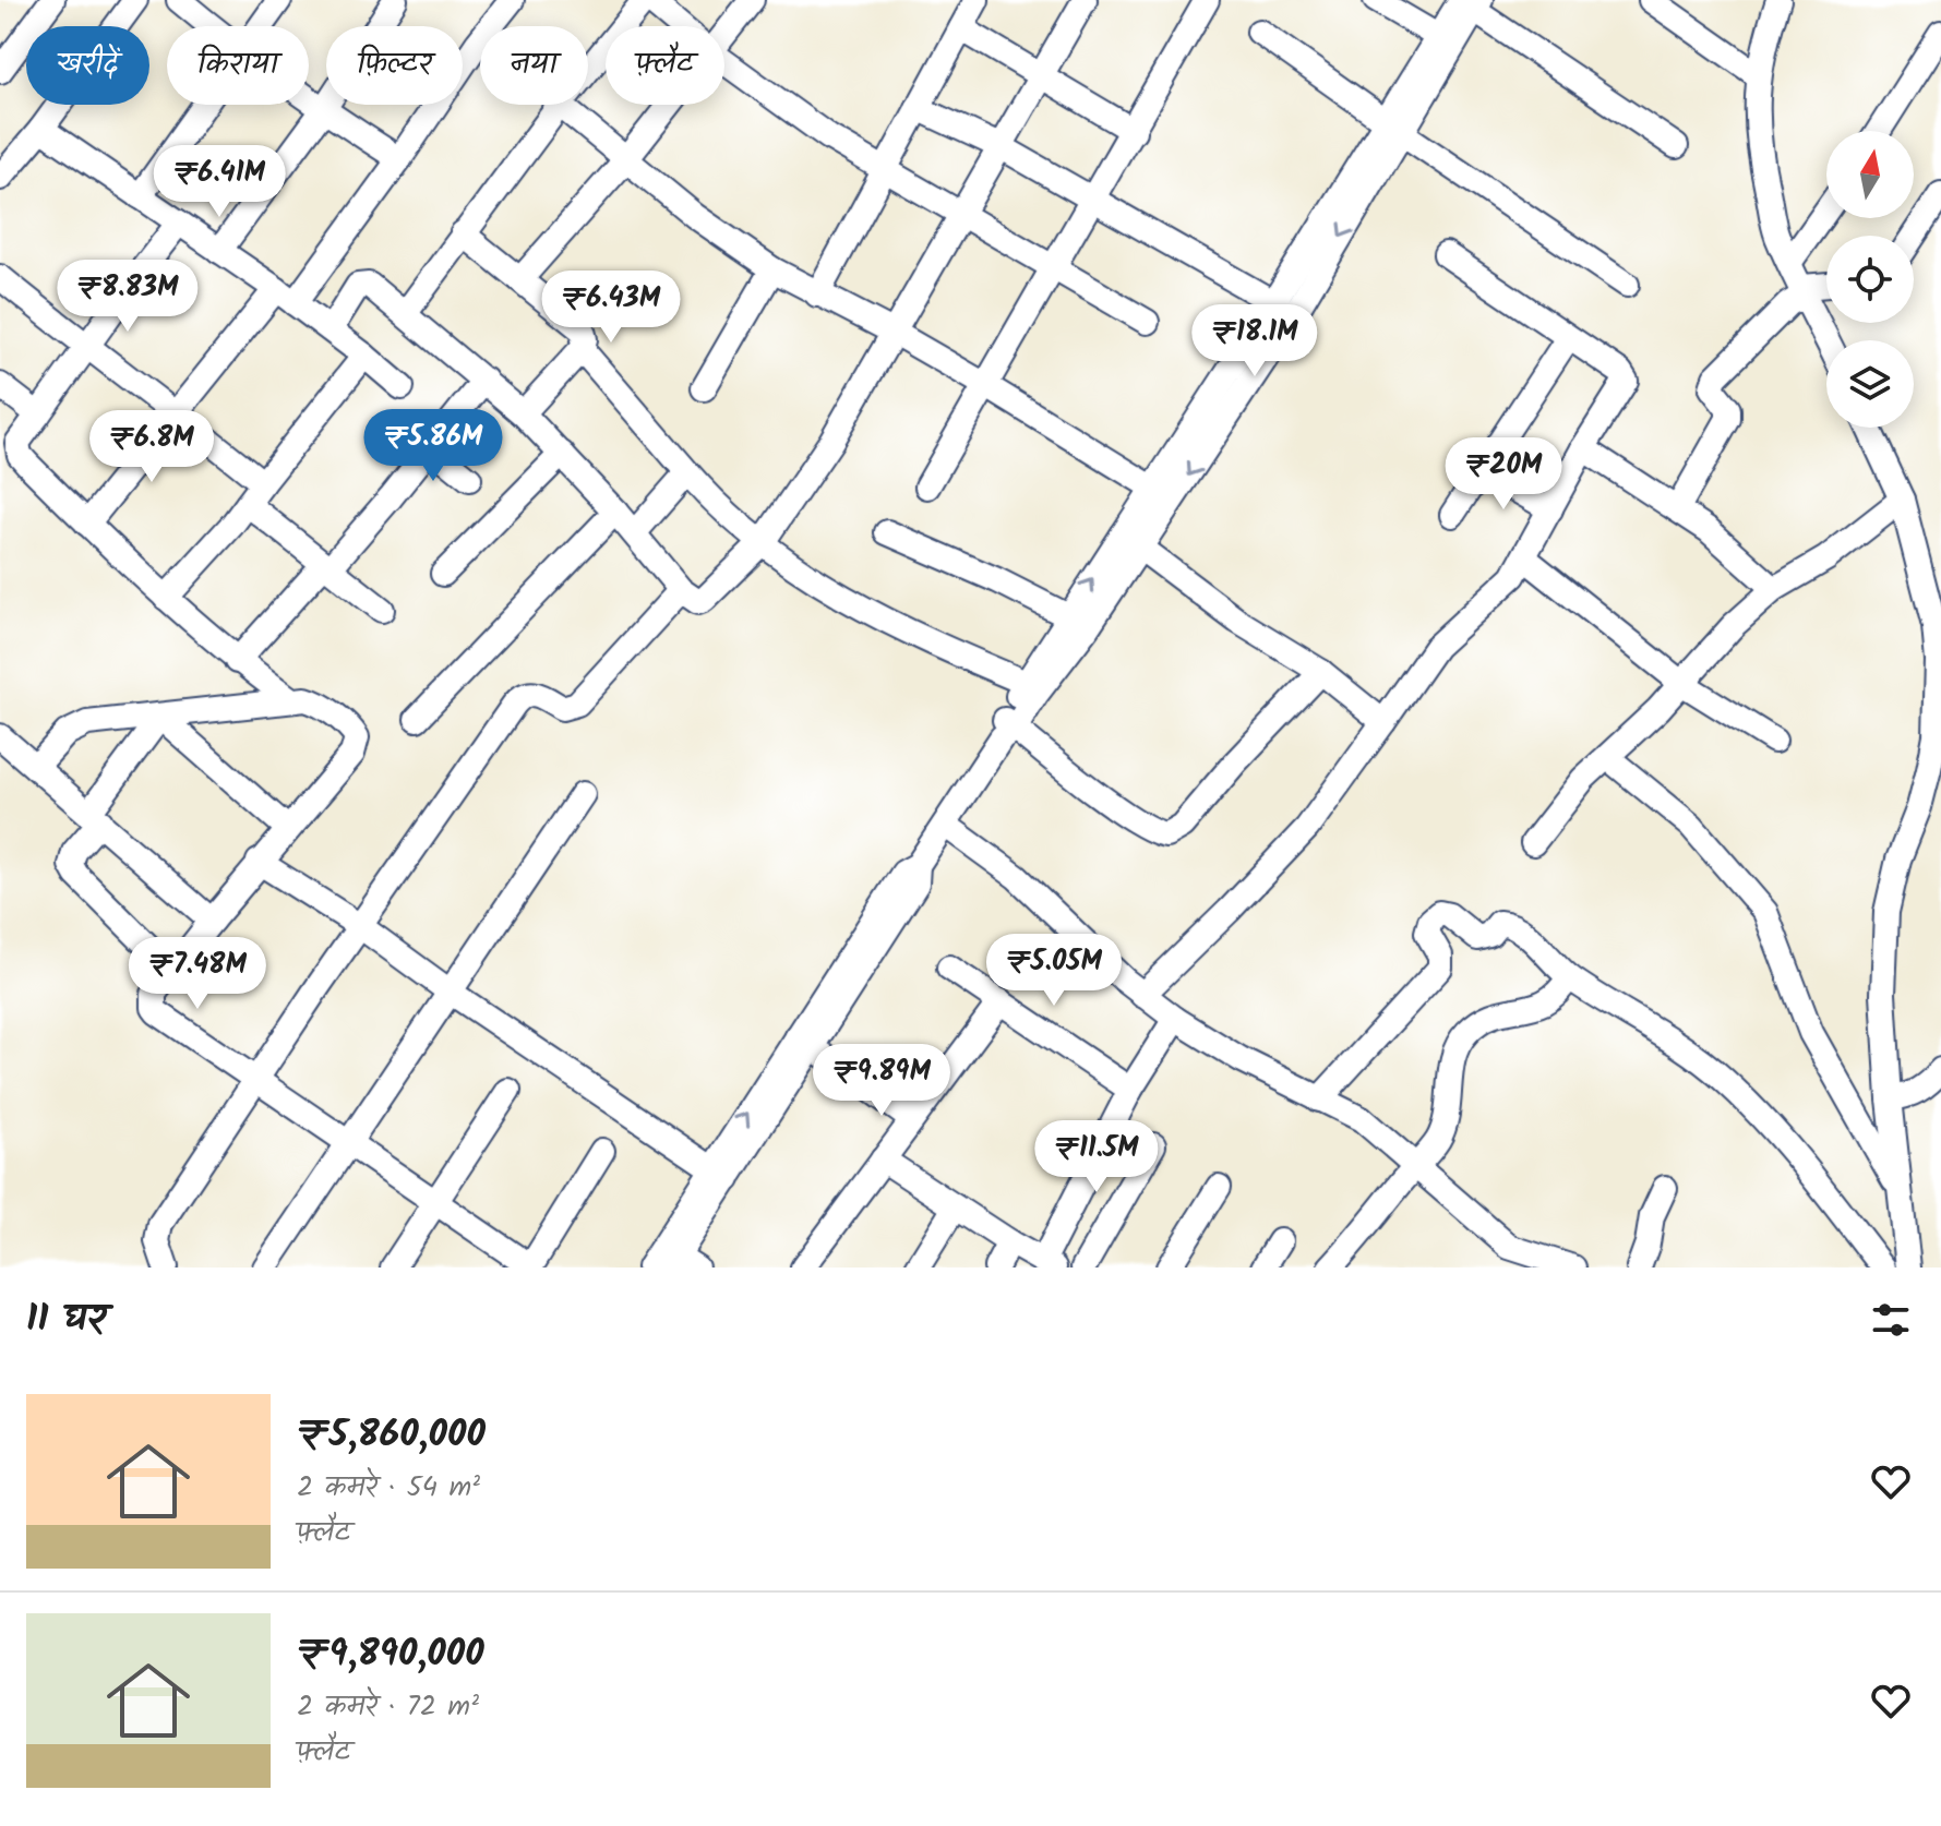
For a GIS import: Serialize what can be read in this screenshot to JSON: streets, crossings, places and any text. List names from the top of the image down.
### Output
{
  "north": "top",
  "page": {
    "chip": [
      "खरीदें",
      "किराया",
      "फ़िल्टर",
      "नया",
      "फ़्लैट"
    ],
    "price": [
      "₹6.41M",
      "₹8.83M",
      "₹6.43M",
      "₹18.1M",
      "₹5.86M",
      "₹6.8M",
      "₹20M",
      "₹5.05M",
      "₹7.48M",
      "₹9.89M",
      "₹11.5M"
    ],
    "heading": "11 घर",
    "list": [
      {
        "name": "₹5,860,000",
        "note": "2 कमरे · 54 m² · फ़्लैट"
      },
      {
        "name": "₹9,890,000",
        "note": "2 कमरे · 72 m² · फ़्लैट"
      }
    ]
  }
}
